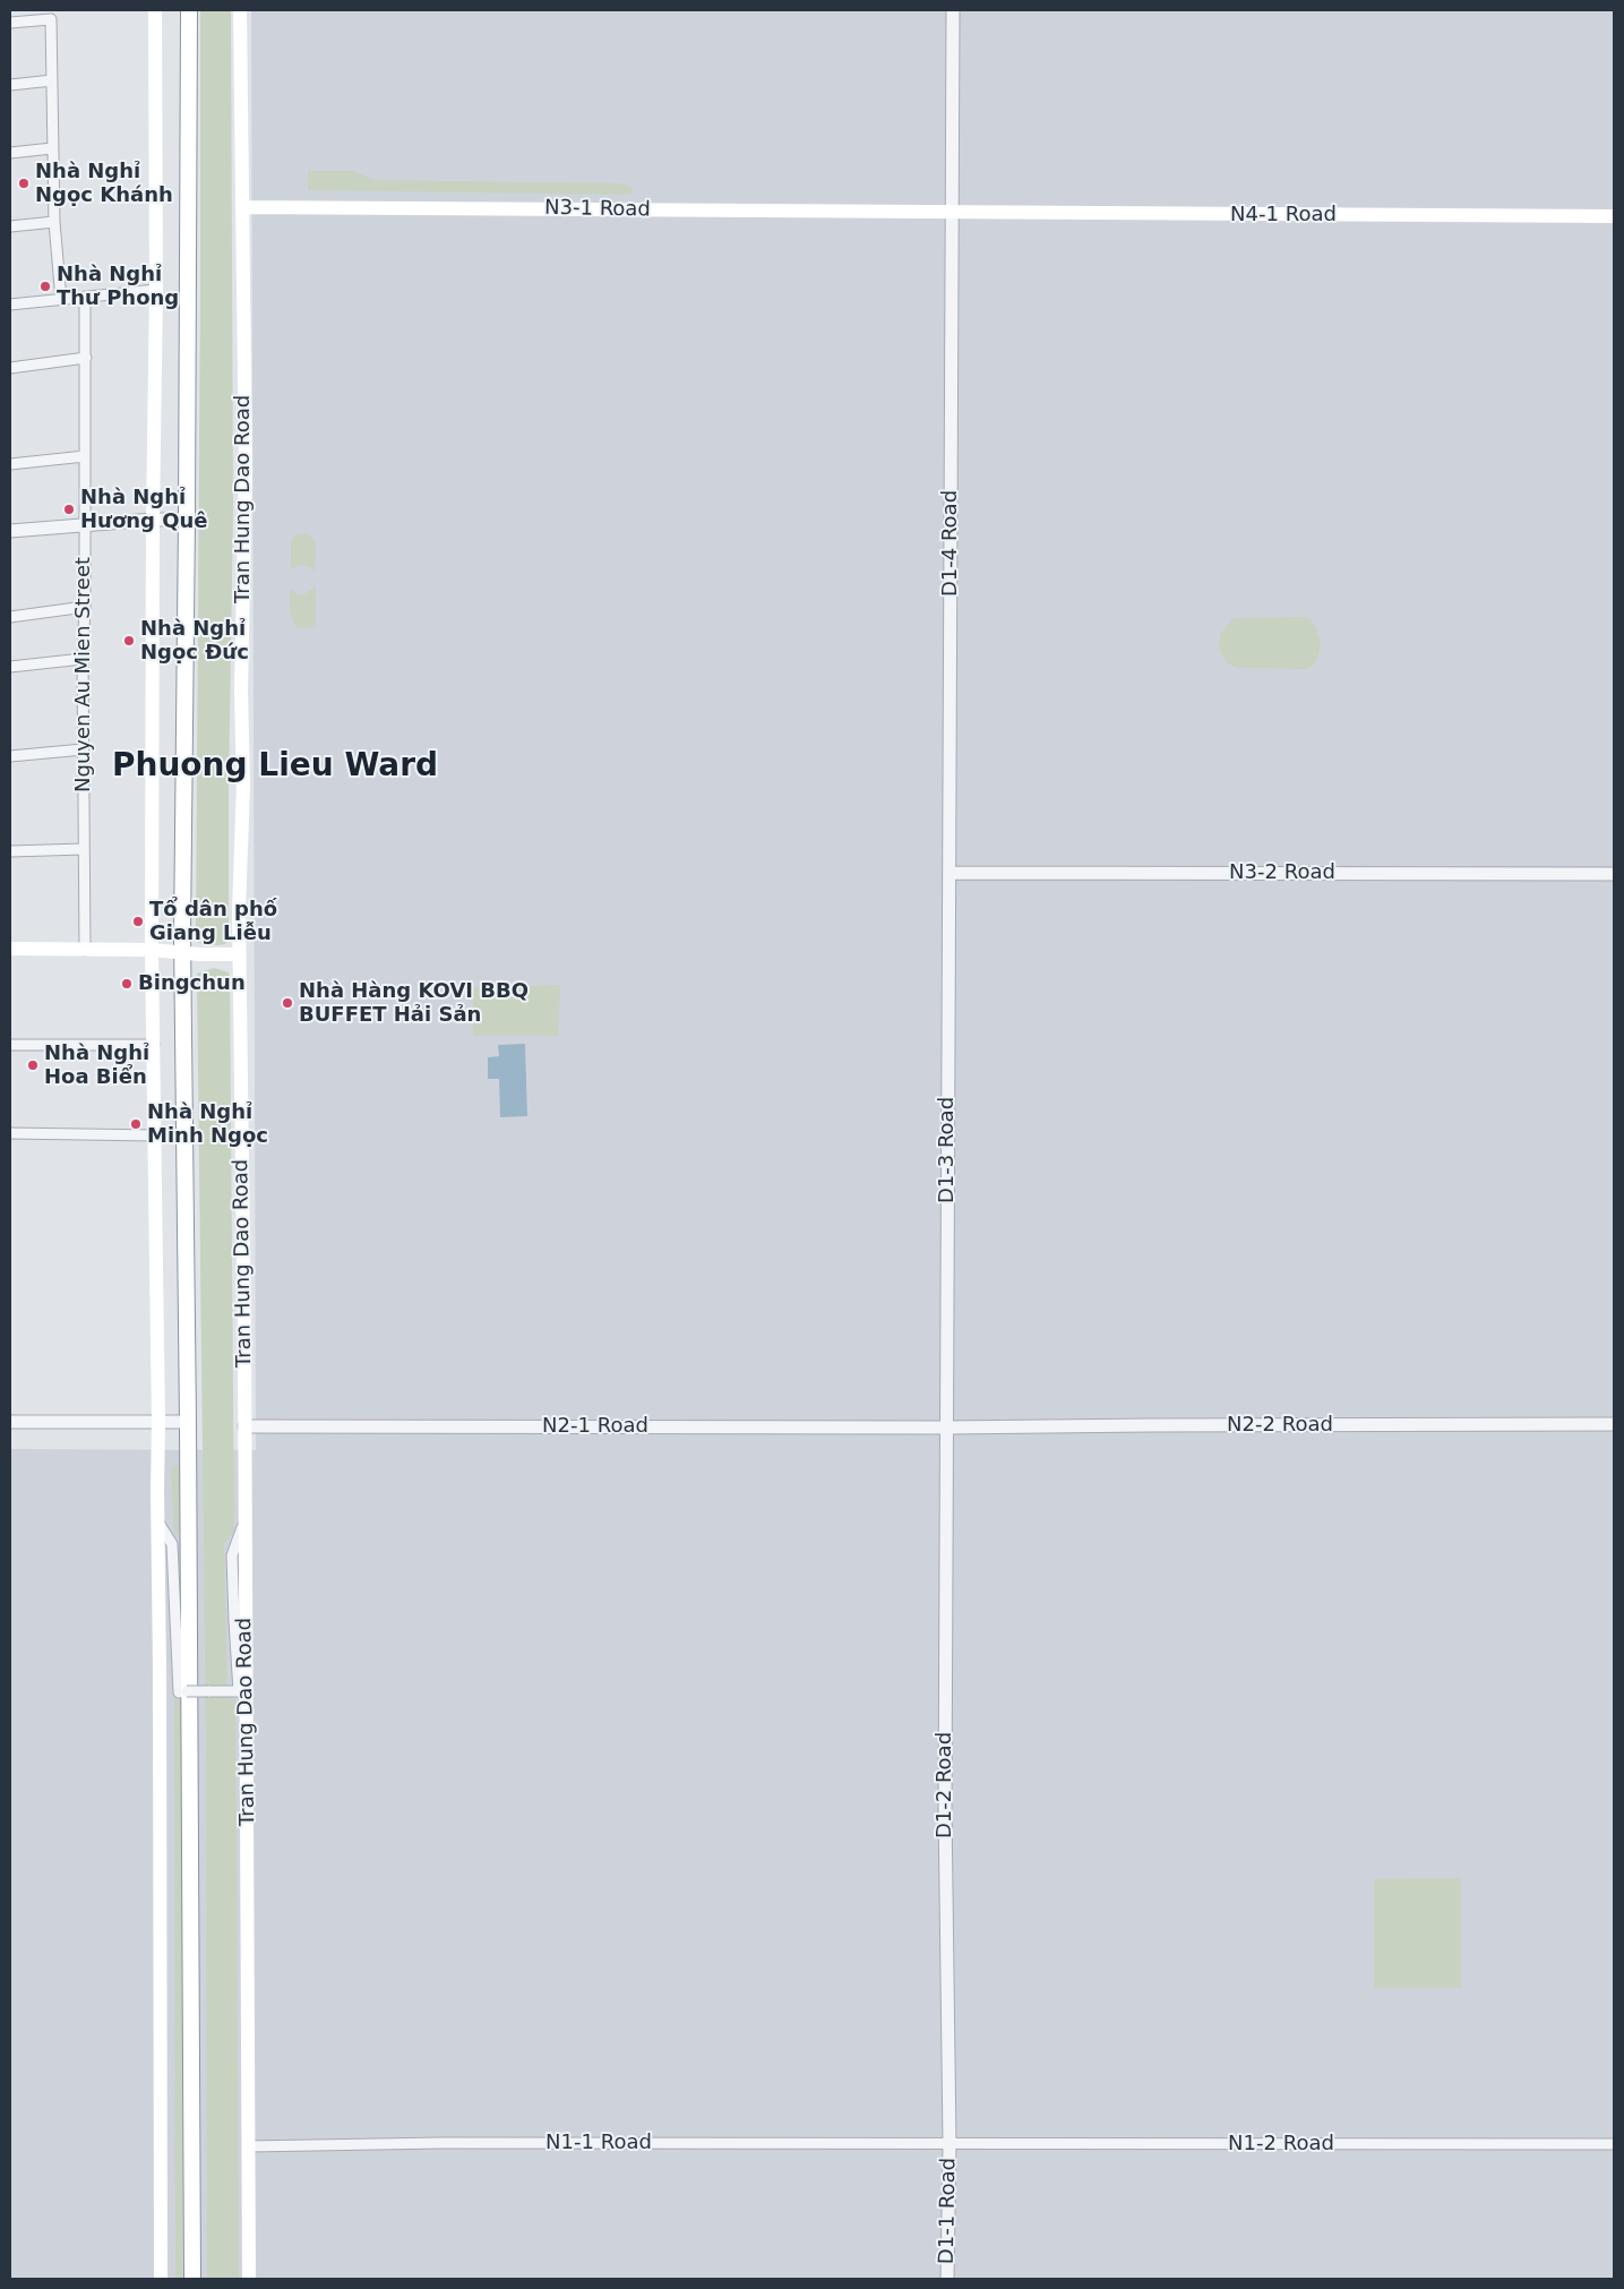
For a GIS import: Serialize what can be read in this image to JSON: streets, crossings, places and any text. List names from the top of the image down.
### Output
{
  "streets": {
    "main road": ["N3-1 Road", "N4-1 Road", "Tran Hung Dao Road"],
    "street": [
      "D1-4 Road",
      "Nguyen Au Mien Street",
      "N3-2 Road",
      "D1-3 Road",
      "N2-2 Road",
      "N2-1 Road",
      "D1-2 Road",
      "N1-1 Road",
      "N1-2 Road",
      "D1-1 Road"
    ]
  },
  "crossings": [
    ["N3-1 Road", "N4-1 Road"],
    ["N3-1 Road", "Tran Hung Dao Road"],
    ["N3-1 Road", "D1-4 Road"],
    ["N4-1 Road", "D1-4 Road"],
    ["Tran Hung Dao Road", "N2-1 Road"],
    ["Tran Hung Dao Road", "N1-1 Road"],
    ["D1-4 Road", "N3-2 Road"],
    ["D1-4 Road", "D1-3 Road"],
    ["N3-2 Road", "D1-3 Road"],
    ["D1-3 Road", "N2-2 Road"],
    ["D1-3 Road", "N2-1 Road"],
    ["D1-3 Road", "D1-2 Road"],
    ["N2-2 Road", "N2-1 Road"],
    ["N2-2 Road", "D1-2 Road"],
    ["N2-1 Road", "D1-2 Road"],
    ["D1-2 Road", "N1-1 Road"],
    ["D1-2 Road", "N1-2 Road"],
    ["D1-2 Road", "D1-1 Road"],
    ["N1-1 Road", "N1-2 Road"],
    ["N1-1 Road", "D1-1 Road"],
    ["N1-2 Road", "D1-1 Road"]
  ],
  "districts": ["Phuong Lieu Ward"],
  "places": [
    "Nhà Nghỉ Ngọc Khánh",
    "Nhà Nghỉ Thư Phong",
    "Nhà Nghỉ Hương Quê",
    "Nhà Nghỉ Ngọc Đức",
    "Tổ dân phố Giang Liễu",
    "Bingchun",
    "Nhà Hàng KOVI BBQ BUFFET Hải Sản",
    "Nhà Nghỉ Hoa Biển",
    "Nhà Nghỉ Minh Ngọc"
  ]
}
